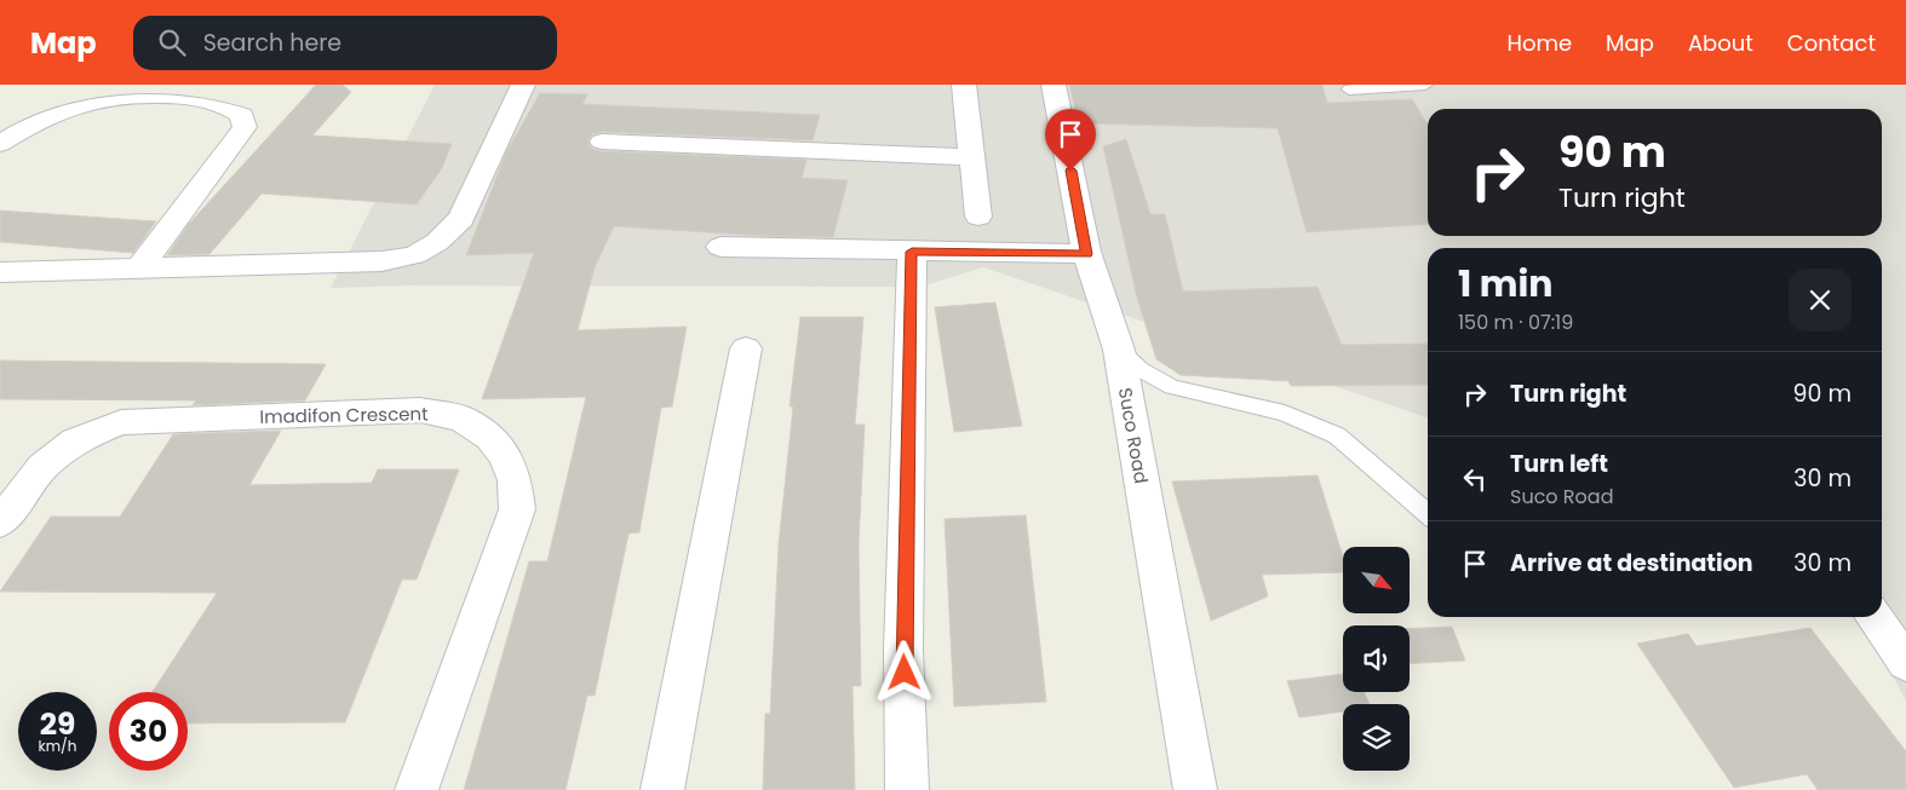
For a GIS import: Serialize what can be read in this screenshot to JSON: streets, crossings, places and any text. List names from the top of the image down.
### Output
{
  "streets": {
    "street": ["Imadifon Crescent", "Suco Road"]
  },
  "north": "bottom right",
  "page": {
    "header": "Map",
    "search": "Search here",
    "nav": [
      "Home",
      "Map",
      "About",
      "Contact"
    ],
    "turn": ["90 m", "Turn right"],
    "heading": ["1 min", "150 m · 07:19"],
    "list": [
      {
        "name": "Turn right",
        "value": "90 m"
      },
      {
        "name": "Turn left",
        "note": "Suco Road",
        "value": "30 m"
      },
      {
        "name": "Arrive at destination",
        "value": "30 m"
      }
    ],
    "speed": "29 km/h",
    "limit": "30"
  }
}
